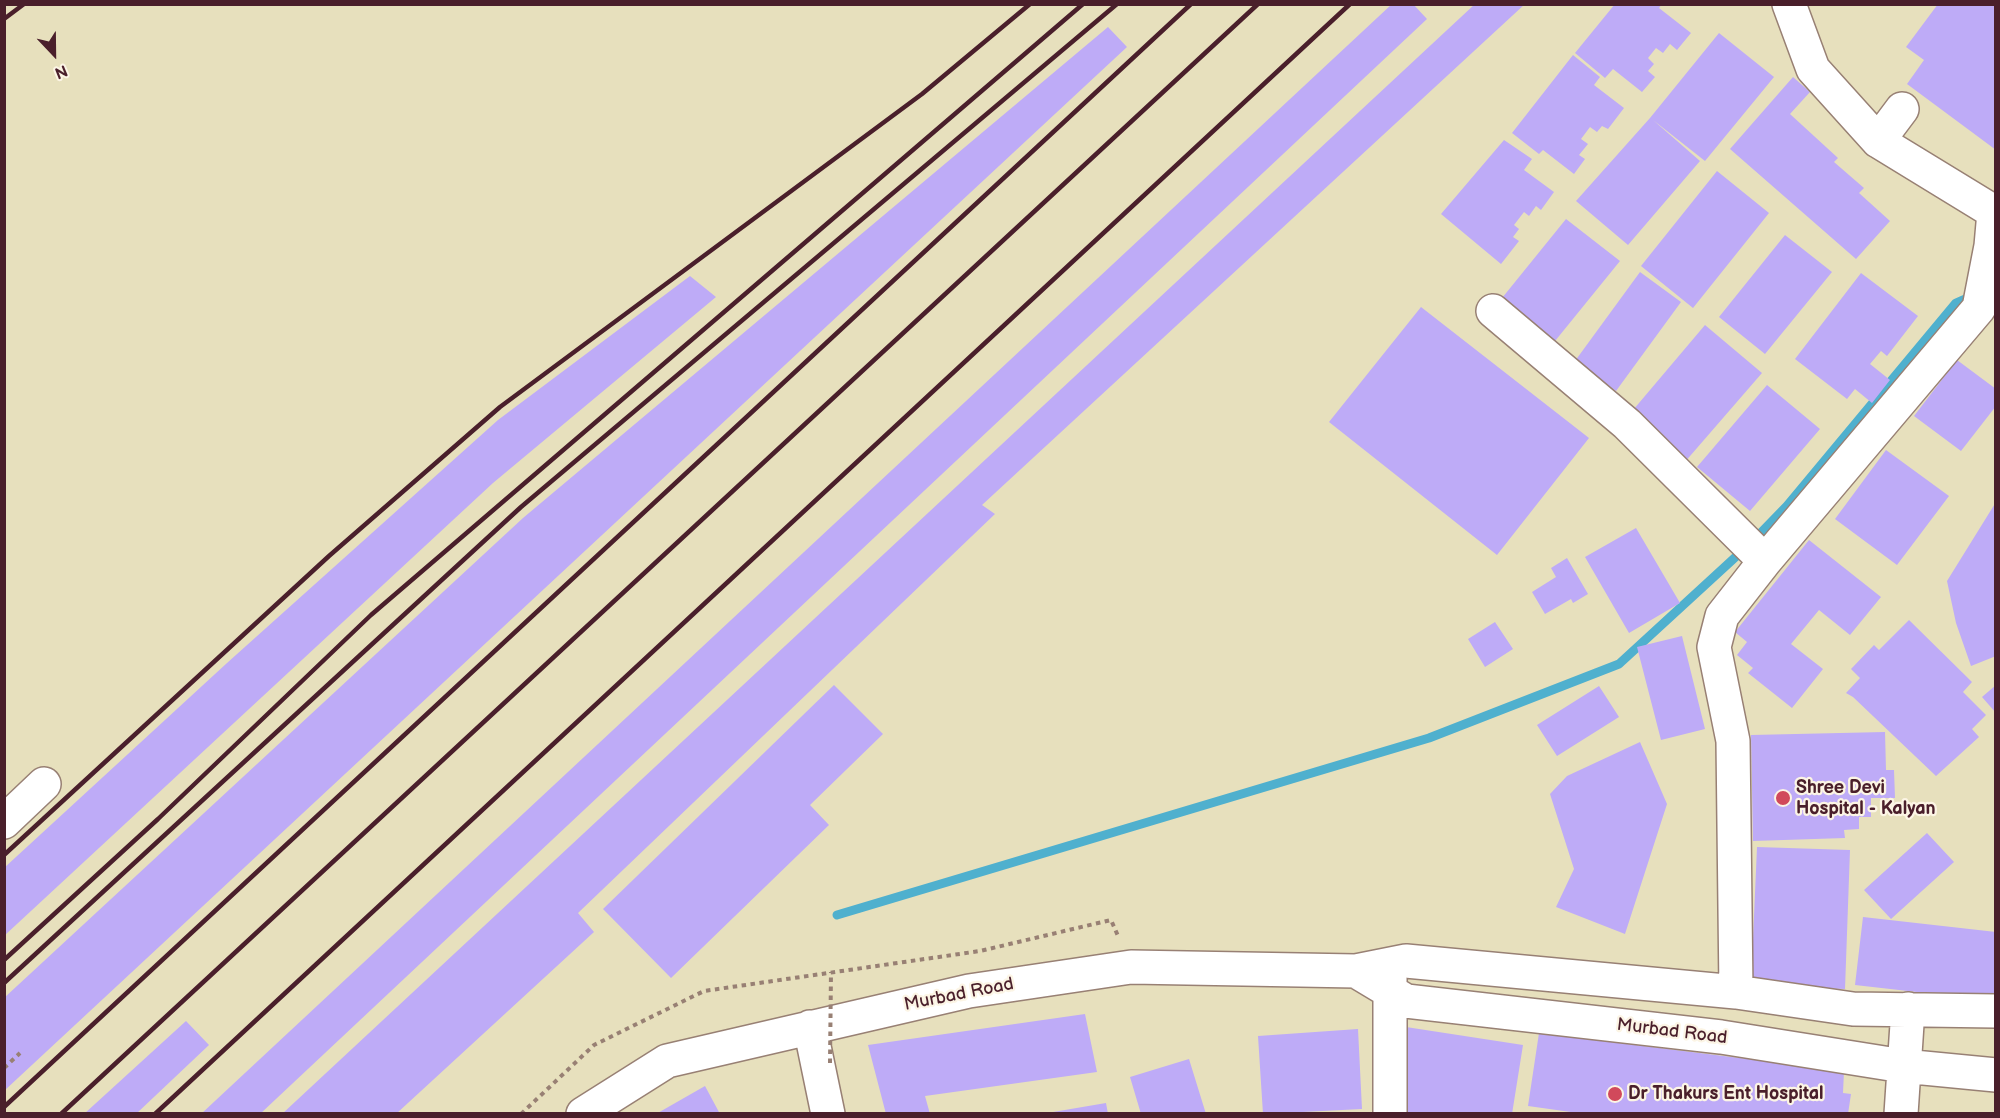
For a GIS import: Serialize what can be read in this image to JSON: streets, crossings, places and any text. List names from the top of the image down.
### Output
{
  "streets": {
    "street": ["Murbad Road"]
  },
  "places": ["Shree Devi Hospital - Kalyan", "Dr Thakurs Ent Hospital"],
  "north": "bottom"
}
